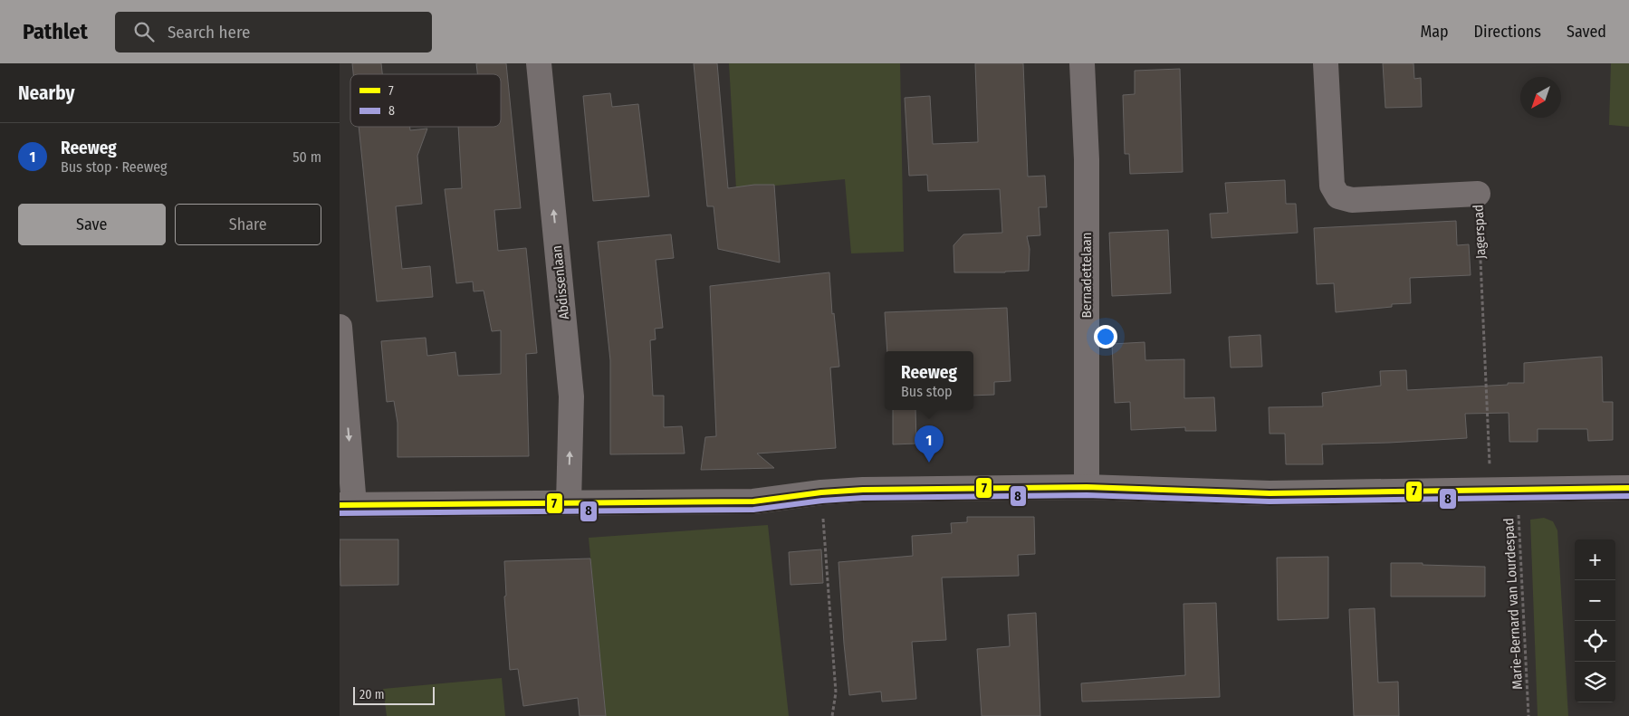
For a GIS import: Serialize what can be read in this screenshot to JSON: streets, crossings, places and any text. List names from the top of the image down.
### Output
{
  "streets": {
    "street": ["Jagerspad", "Bernadettelaan", "Abdissenlaan"],
    "path": ["Marie-Bernard van Lourdespad"]
  },
  "one_way": ["Abdissenlaan"],
  "lines": ["transit line 7", "transit line 8"],
  "legend": ["7", "8"],
  "scale_bar": "20 m",
  "north": "bottom left",
  "page": {
    "header": "Pathlet",
    "search": "Search here",
    "nav": ["Map", "Directions", "Saved"],
    "heading": "Nearby",
    "list": [
      {
        "mark": "1",
        "name": "Reeweg",
        "note": "Bus stop · Reeweg",
        "value": "50 m"
      }
    ],
    "buttons": ["Save", "Share"],
    "popup": ["Reeweg", "Bus stop"],
    "pins": "1",
    "map_buttons": ["+", "−"],
    "scale": "20 m"
  }
}
